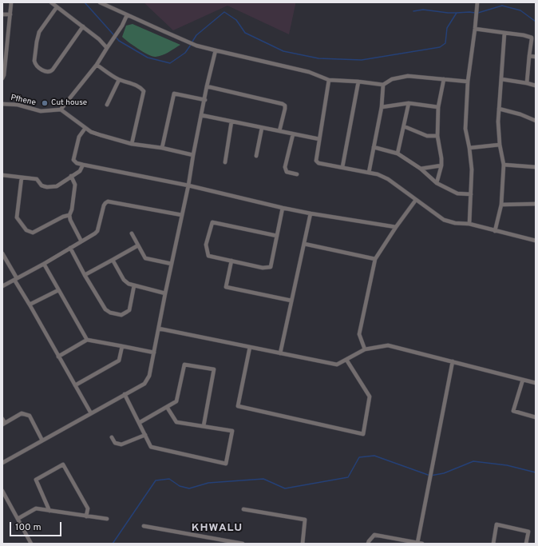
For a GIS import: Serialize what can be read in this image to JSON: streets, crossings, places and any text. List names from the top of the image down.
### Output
{
  "streets": {
    "street": ["Pfhene"]
  },
  "districts": ["KHWALU"],
  "places": ["Cut house"],
  "scale_bar": "100 m"
}
